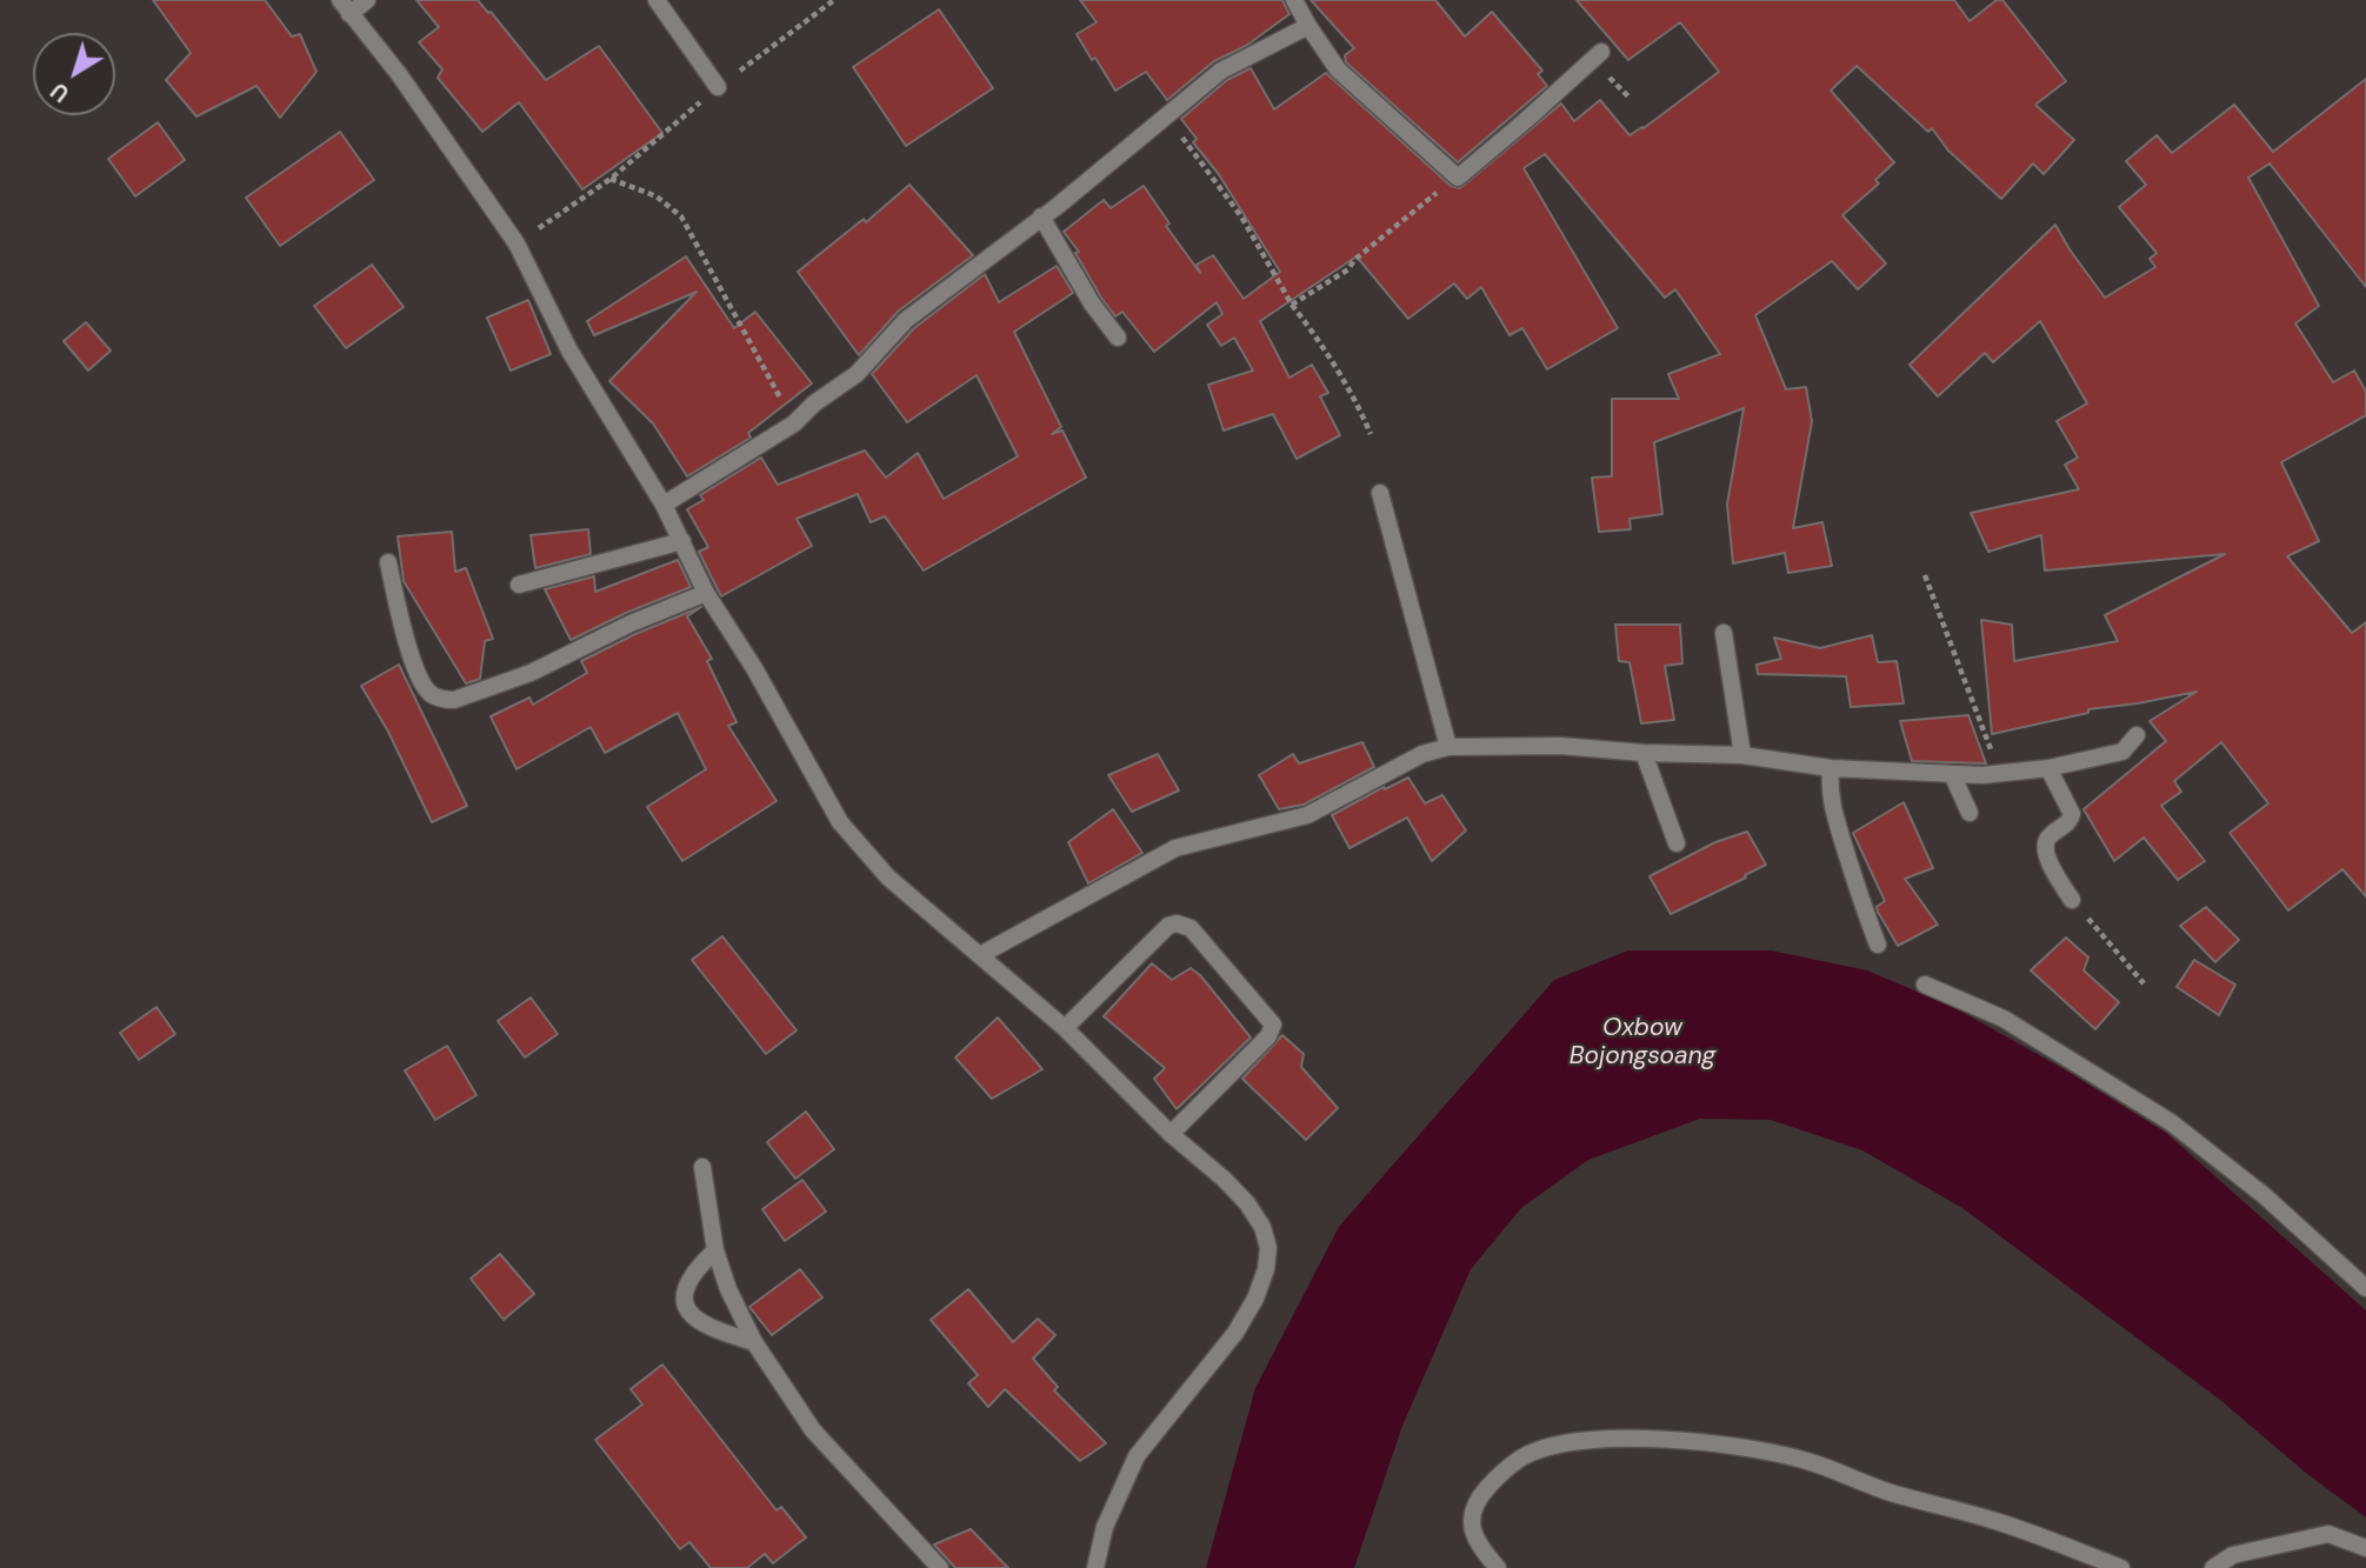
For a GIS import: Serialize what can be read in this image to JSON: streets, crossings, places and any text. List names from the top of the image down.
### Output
{
  "water": ["Oxbow Bojongsoang"],
  "north": "bottom left"
}
